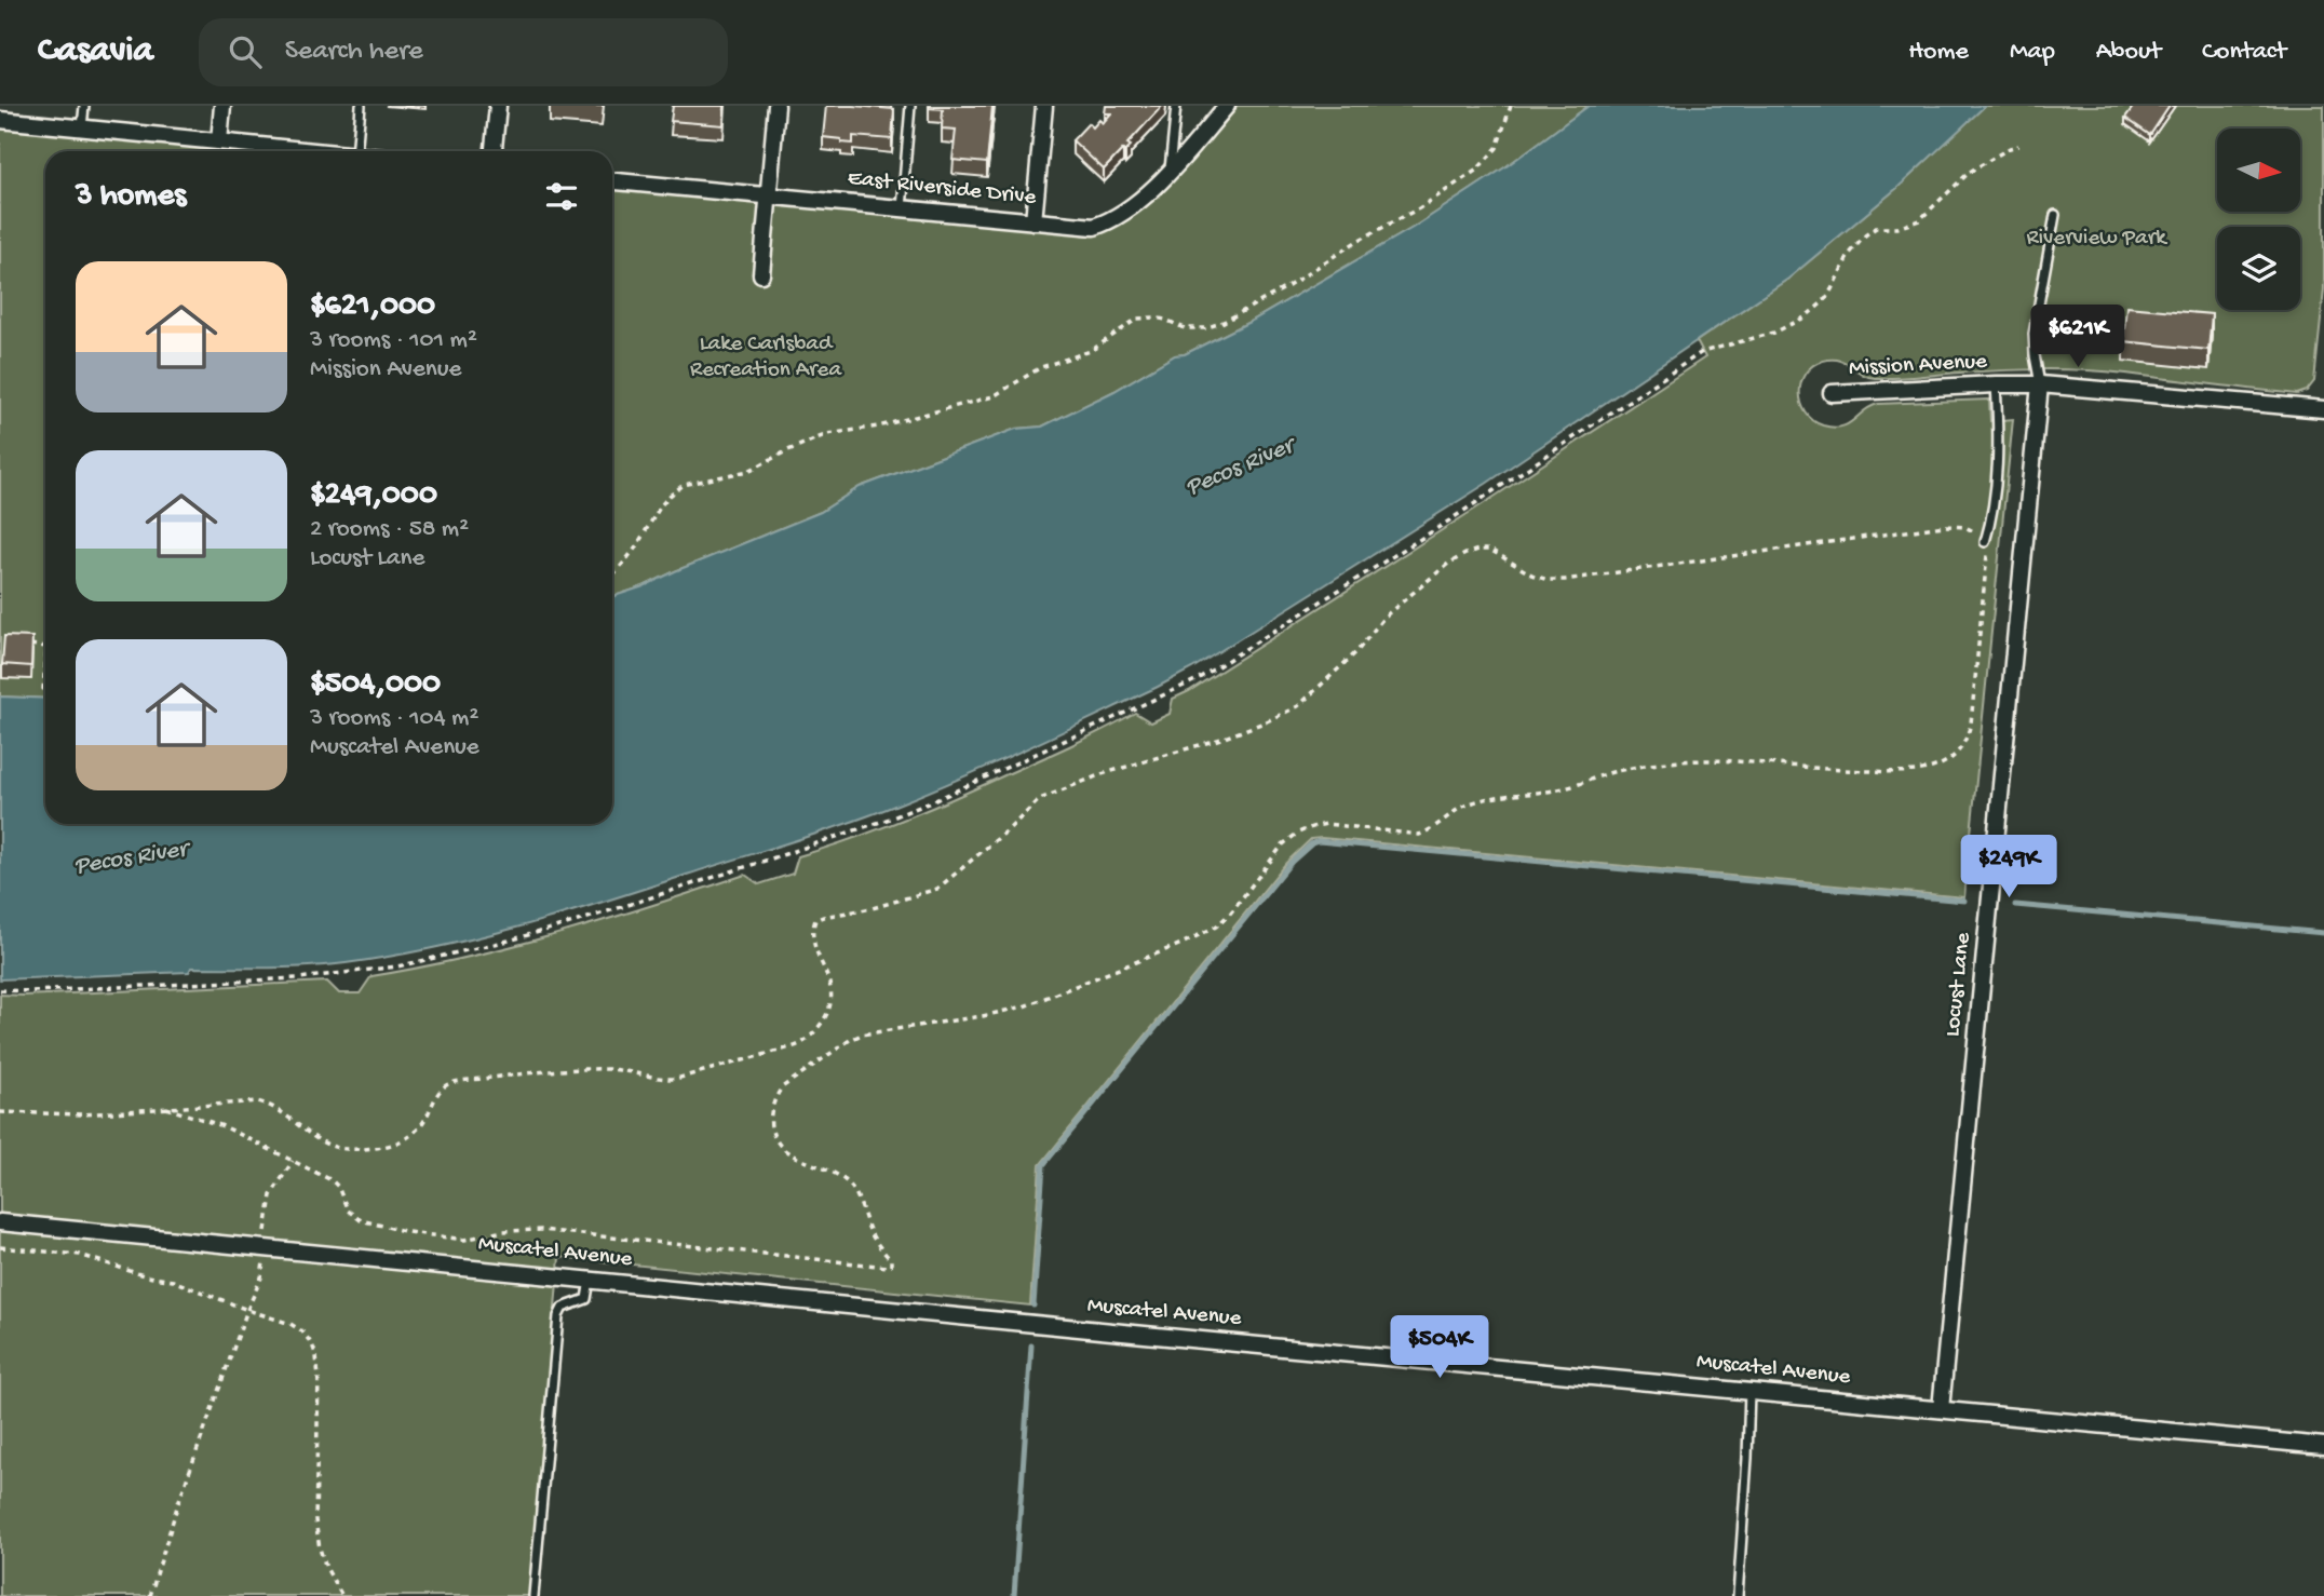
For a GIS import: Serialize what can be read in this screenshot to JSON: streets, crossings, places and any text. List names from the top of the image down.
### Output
{
  "streets": {
    "street": [
      "East Riverside Drive",
      "Mission Avenue",
      "Locust Lane",
      "Muscatel Avenue"
    ]
  },
  "crossings": [
    ["Mission Avenue", "Locust Lane"],
    ["Locust Lane", "Muscatel Avenue"]
  ],
  "water": ["Pecos River"],
  "parks": ["Riverview Park", "Lake Carlsbad Recreation Area"],
  "north": "right",
  "page": {
    "header": "Casavia",
    "search": "Search here",
    "nav": [
      "Home",
      "Map",
      "About",
      "Contact"
    ],
    "heading": "3 homes",
    "list": [
      {
        "name": "$621,000",
        "note": "3 rooms · 101 m² · Mission Avenue"
      },
      {
        "name": "$249,000",
        "note": "2 rooms · 58 m² · Locust Lane"
      },
      {
        "name": "$504,000",
        "note": "3 rooms · 104 m² · Muscatel Avenue"
      }
    ],
    "price": ["$621K", "$249K", "$504K"]
  }
}
